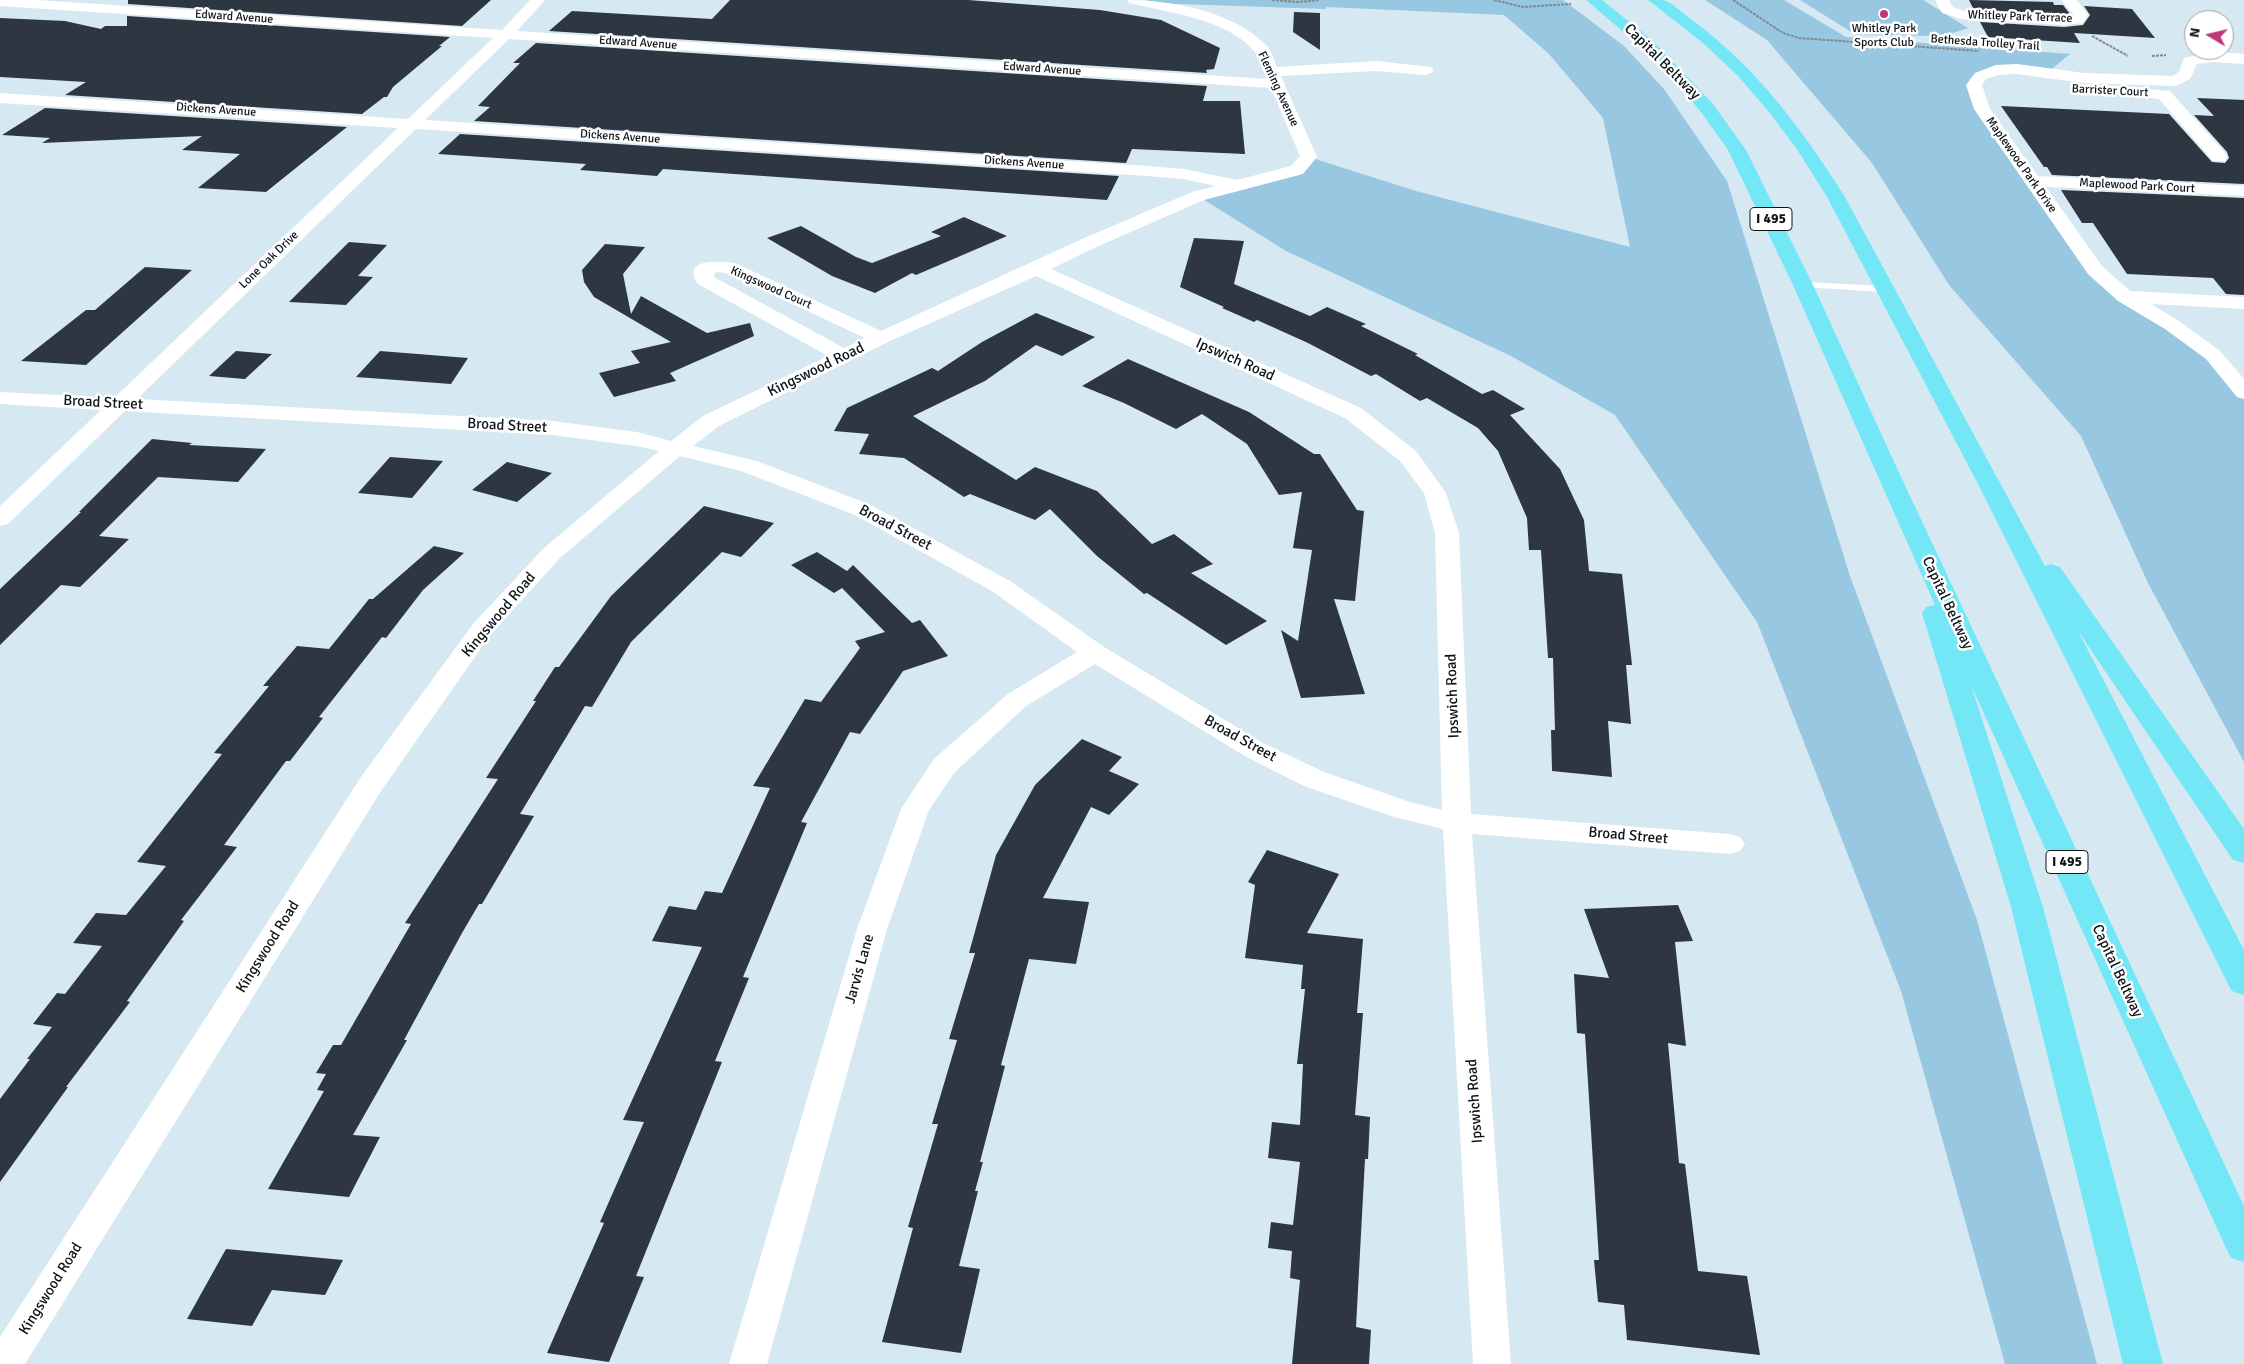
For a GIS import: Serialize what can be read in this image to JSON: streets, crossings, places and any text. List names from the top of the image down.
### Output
{
  "streets": {
    "highway": ["Capital Beltway", "I 495"],
    "street": [
      "Edward Avenue",
      "Whitley Park Terrace",
      "Fleming Avenue",
      "Barrister Court",
      "Dickens Avenue",
      "Maplewood Park Drive",
      "Maplewood Park Court",
      "Lone Oak Drive",
      "Kingswood Court",
      "Ipswich Road",
      "Kingswood Road",
      "Broad Street",
      "Jarvis Lane"
    ],
    "path": ["Bethesda Trolley Trail"]
  },
  "crossings": [
    ["Edward Avenue", "Fleming Avenue"],
    ["Edward Avenue", "Lone Oak Drive"],
    ["Fleming Avenue", "Dickens Avenue"],
    ["Fleming Avenue", "Kingswood Road"],
    ["Dickens Avenue", "Lone Oak Drive"],
    ["Dickens Avenue", "Kingswood Road"],
    ["Maplewood Park Drive", "Maplewood Park Court"],
    ["Lone Oak Drive", "Broad Street"],
    ["Kingswood Court", "Kingswood Road"],
    ["Ipswich Road", "Kingswood Road"],
    ["Ipswich Road", "Broad Street"],
    ["Kingswood Road", "Broad Street"],
    ["Broad Street", "Jarvis Lane"]
  ],
  "places": ["Whitley Park Sports Club"],
  "north": "left"
}
